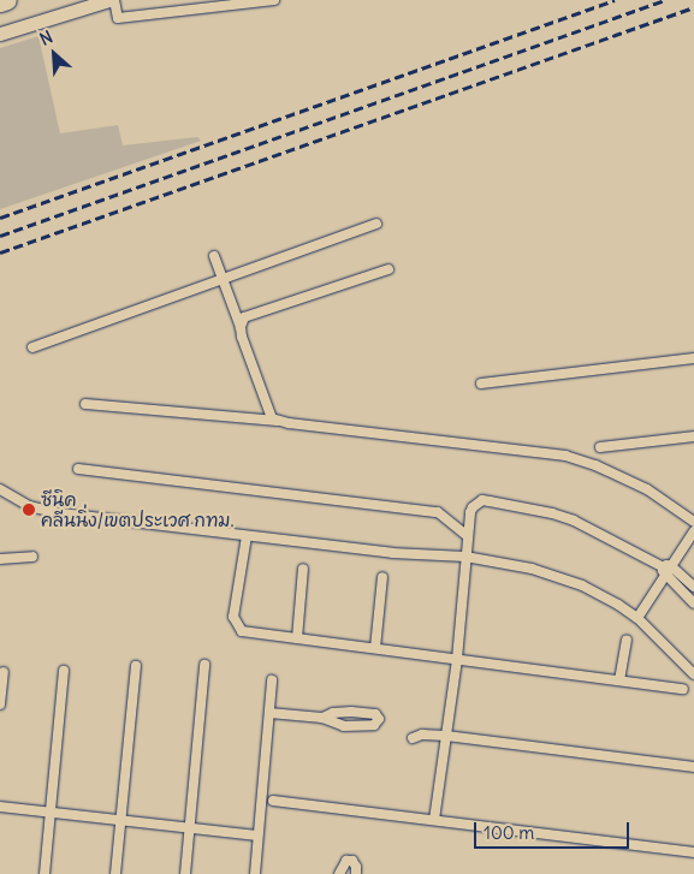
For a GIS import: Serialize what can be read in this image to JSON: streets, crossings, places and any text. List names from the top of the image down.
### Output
{
  "places": ["ซีนิค คลีนนิ่ง/เขตประเวศ กทม."],
  "scale_bar": "100 m",
  "north": "top left"
}
